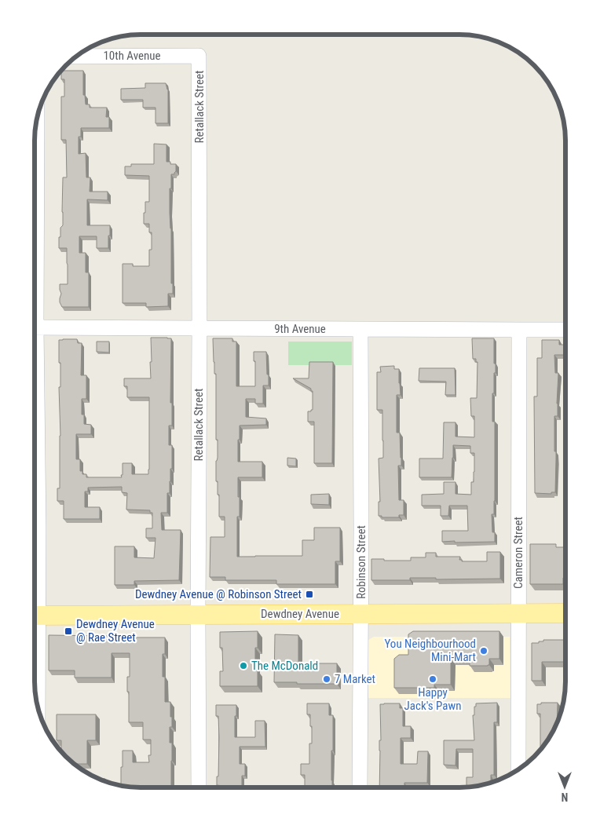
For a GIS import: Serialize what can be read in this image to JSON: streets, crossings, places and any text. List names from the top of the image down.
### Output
{
  "streets": {
    "main road": ["Dewdney Avenue"],
    "street": [
      "10th Avenue",
      "Retallack Street",
      "9th Avenue",
      "Cameron Street",
      "Robinson Street"
    ]
  },
  "crossings": [
    ["10th Avenue", "Retallack Street"],
    ["Retallack Street", "9th Avenue"],
    ["Retallack Street", "Dewdney Avenue"],
    ["9th Avenue", "Cameron Street"],
    ["9th Avenue", "Robinson Street"],
    ["Cameron Street", "Dewdney Avenue"],
    ["Robinson Street", "Dewdney Avenue"]
  ],
  "places": {
    "transit": ["Dewdney Avenue @ Robinson Street", "Dewdney Avenue @ Rae Street"],
    "other": [
      "You Neighbourhood Mini-Mart",
      "The McDonald",
      "7 Market",
      "Happy Jack's Pawn"
    ]
  },
  "north": "bottom"
}
